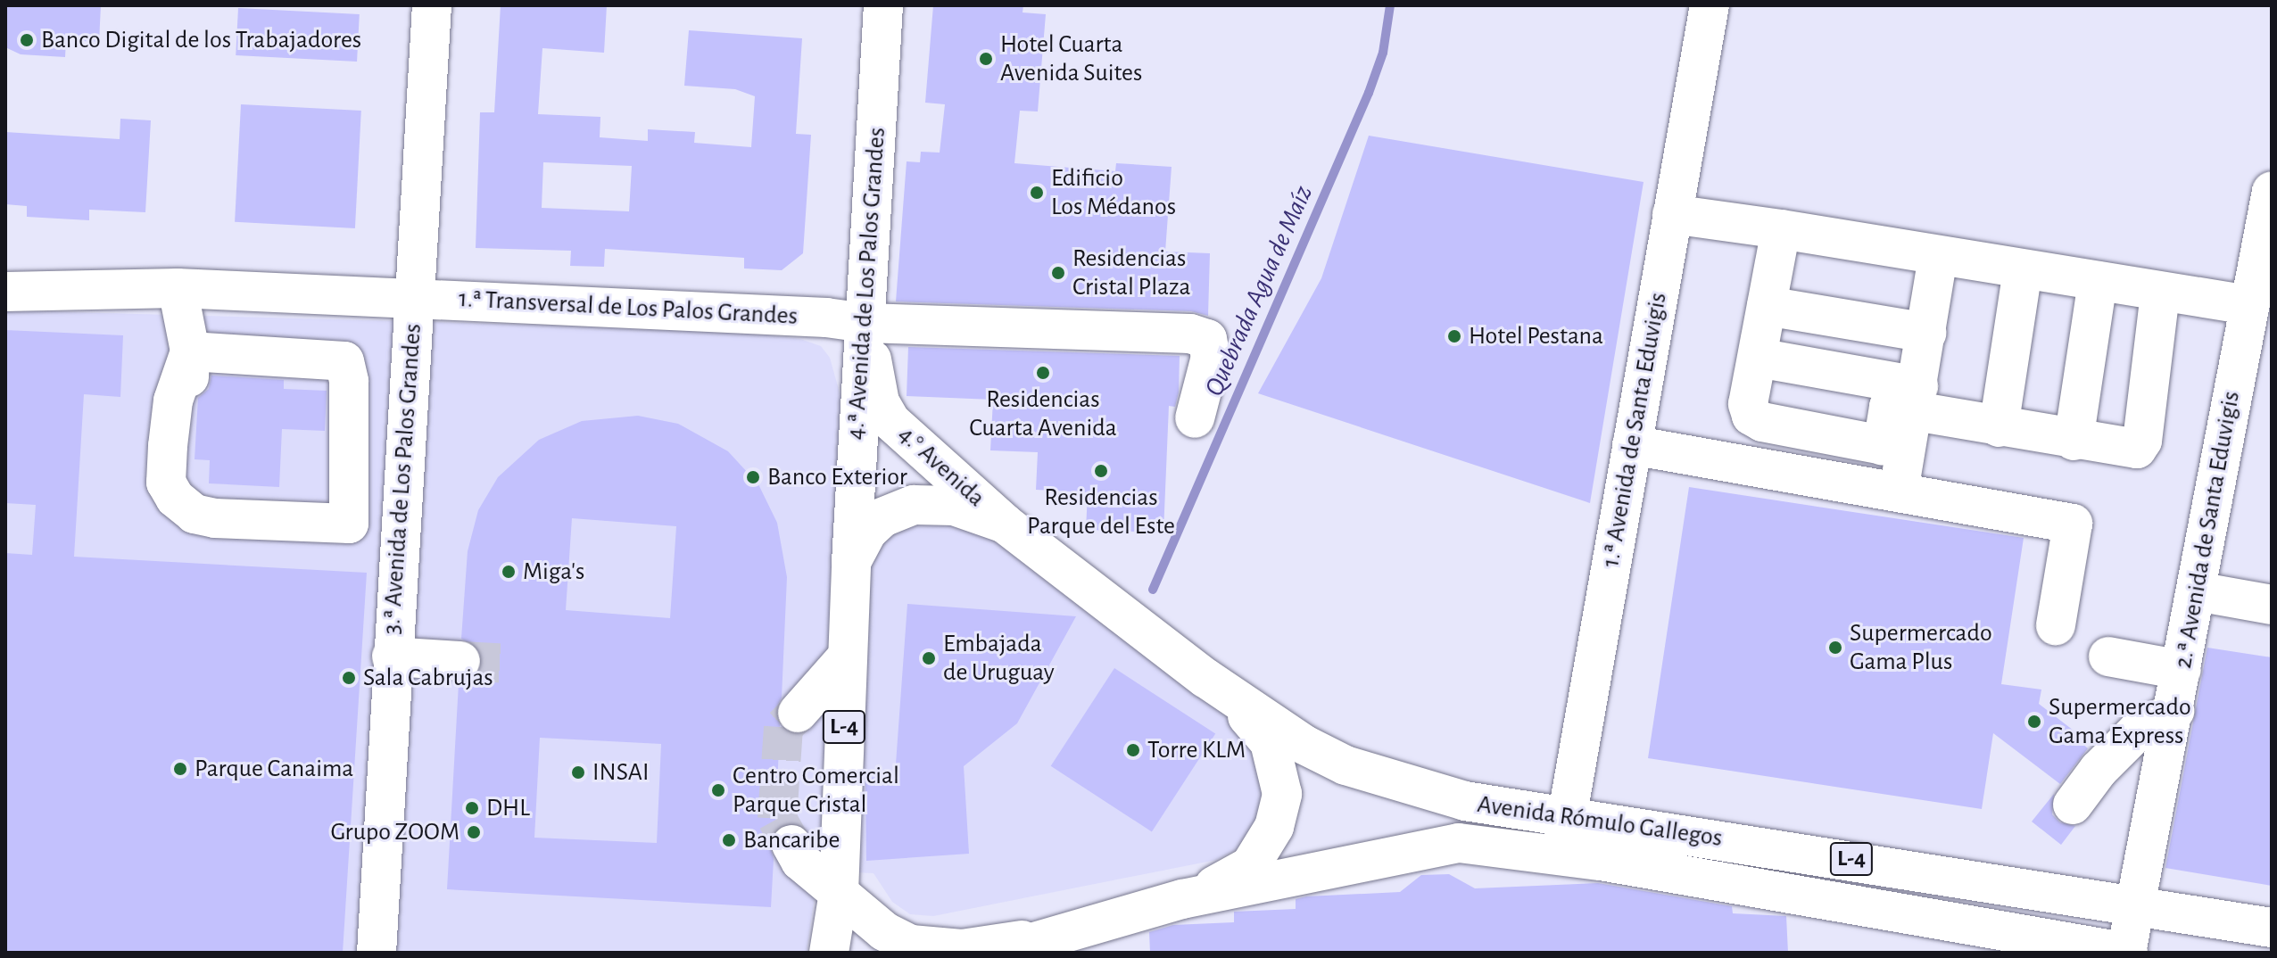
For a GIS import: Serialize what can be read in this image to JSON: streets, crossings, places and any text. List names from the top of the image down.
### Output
{
  "streets": {
    "street": [
      "4.ª Avenida de Los Palos Grandes",
      "1.ª Transversal de Los Palos Grandes",
      "1.ª Avenida de Santa Eduvigis",
      "4.° Avenida",
      "3.ª Avenida de Los Palos Grandes",
      "2.ª Avenida de Santa Eduvigis",
      "L-4",
      "Avenida Rómulo Gallegos"
    ]
  },
  "crossings": [
    ["4.ª Avenida de Los Palos Grandes", "1.ª Transversal de Los Palos Grandes"],
    ["4.ª Avenida de Los Palos Grandes", "4.° Avenida"],
    ["4.ª Avenida de Los Palos Grandes", "L-4"],
    ["4.ª Avenida de Los Palos Grandes", "Avenida Rómulo Gallegos"],
    ["1.ª Transversal de Los Palos Grandes", "4.° Avenida"],
    ["1.ª Transversal de Los Palos Grandes", "3.ª Avenida de Los Palos Grandes"],
    ["1.ª Avenida de Santa Eduvigis", "Avenida Rómulo Gallegos"],
    ["4.° Avenida", "Avenida Rómulo Gallegos"],
    ["2.ª Avenida de Santa Eduvigis", "Avenida Rómulo Gallegos"],
    ["L-4", "Avenida Rómulo Gallegos"]
  ],
  "water": ["Quebrada Agua de Maíz"],
  "places": [
    "Banco Digital de los Trabajadores",
    "Hotel Cuarta Avenida Suites",
    "Edificio Los Médanos",
    "Residencias Cristal Plaza",
    "Hotel Pestana",
    "Residencias Cuarta Avenida",
    "Residencias Parque del Este",
    "Banco Exterior",
    "Miga's",
    "Supermercado Gama Plus",
    "Embajada de Uruguay",
    "Sala Cabrujas",
    "Supermercado Gama Express",
    "Torre KLM",
    "Parque Canaima",
    "INSAI",
    "Centro Comercial Parque Cristal",
    "DHL",
    "Grupo ZOOM",
    "Bancaribe"
  ]
}
